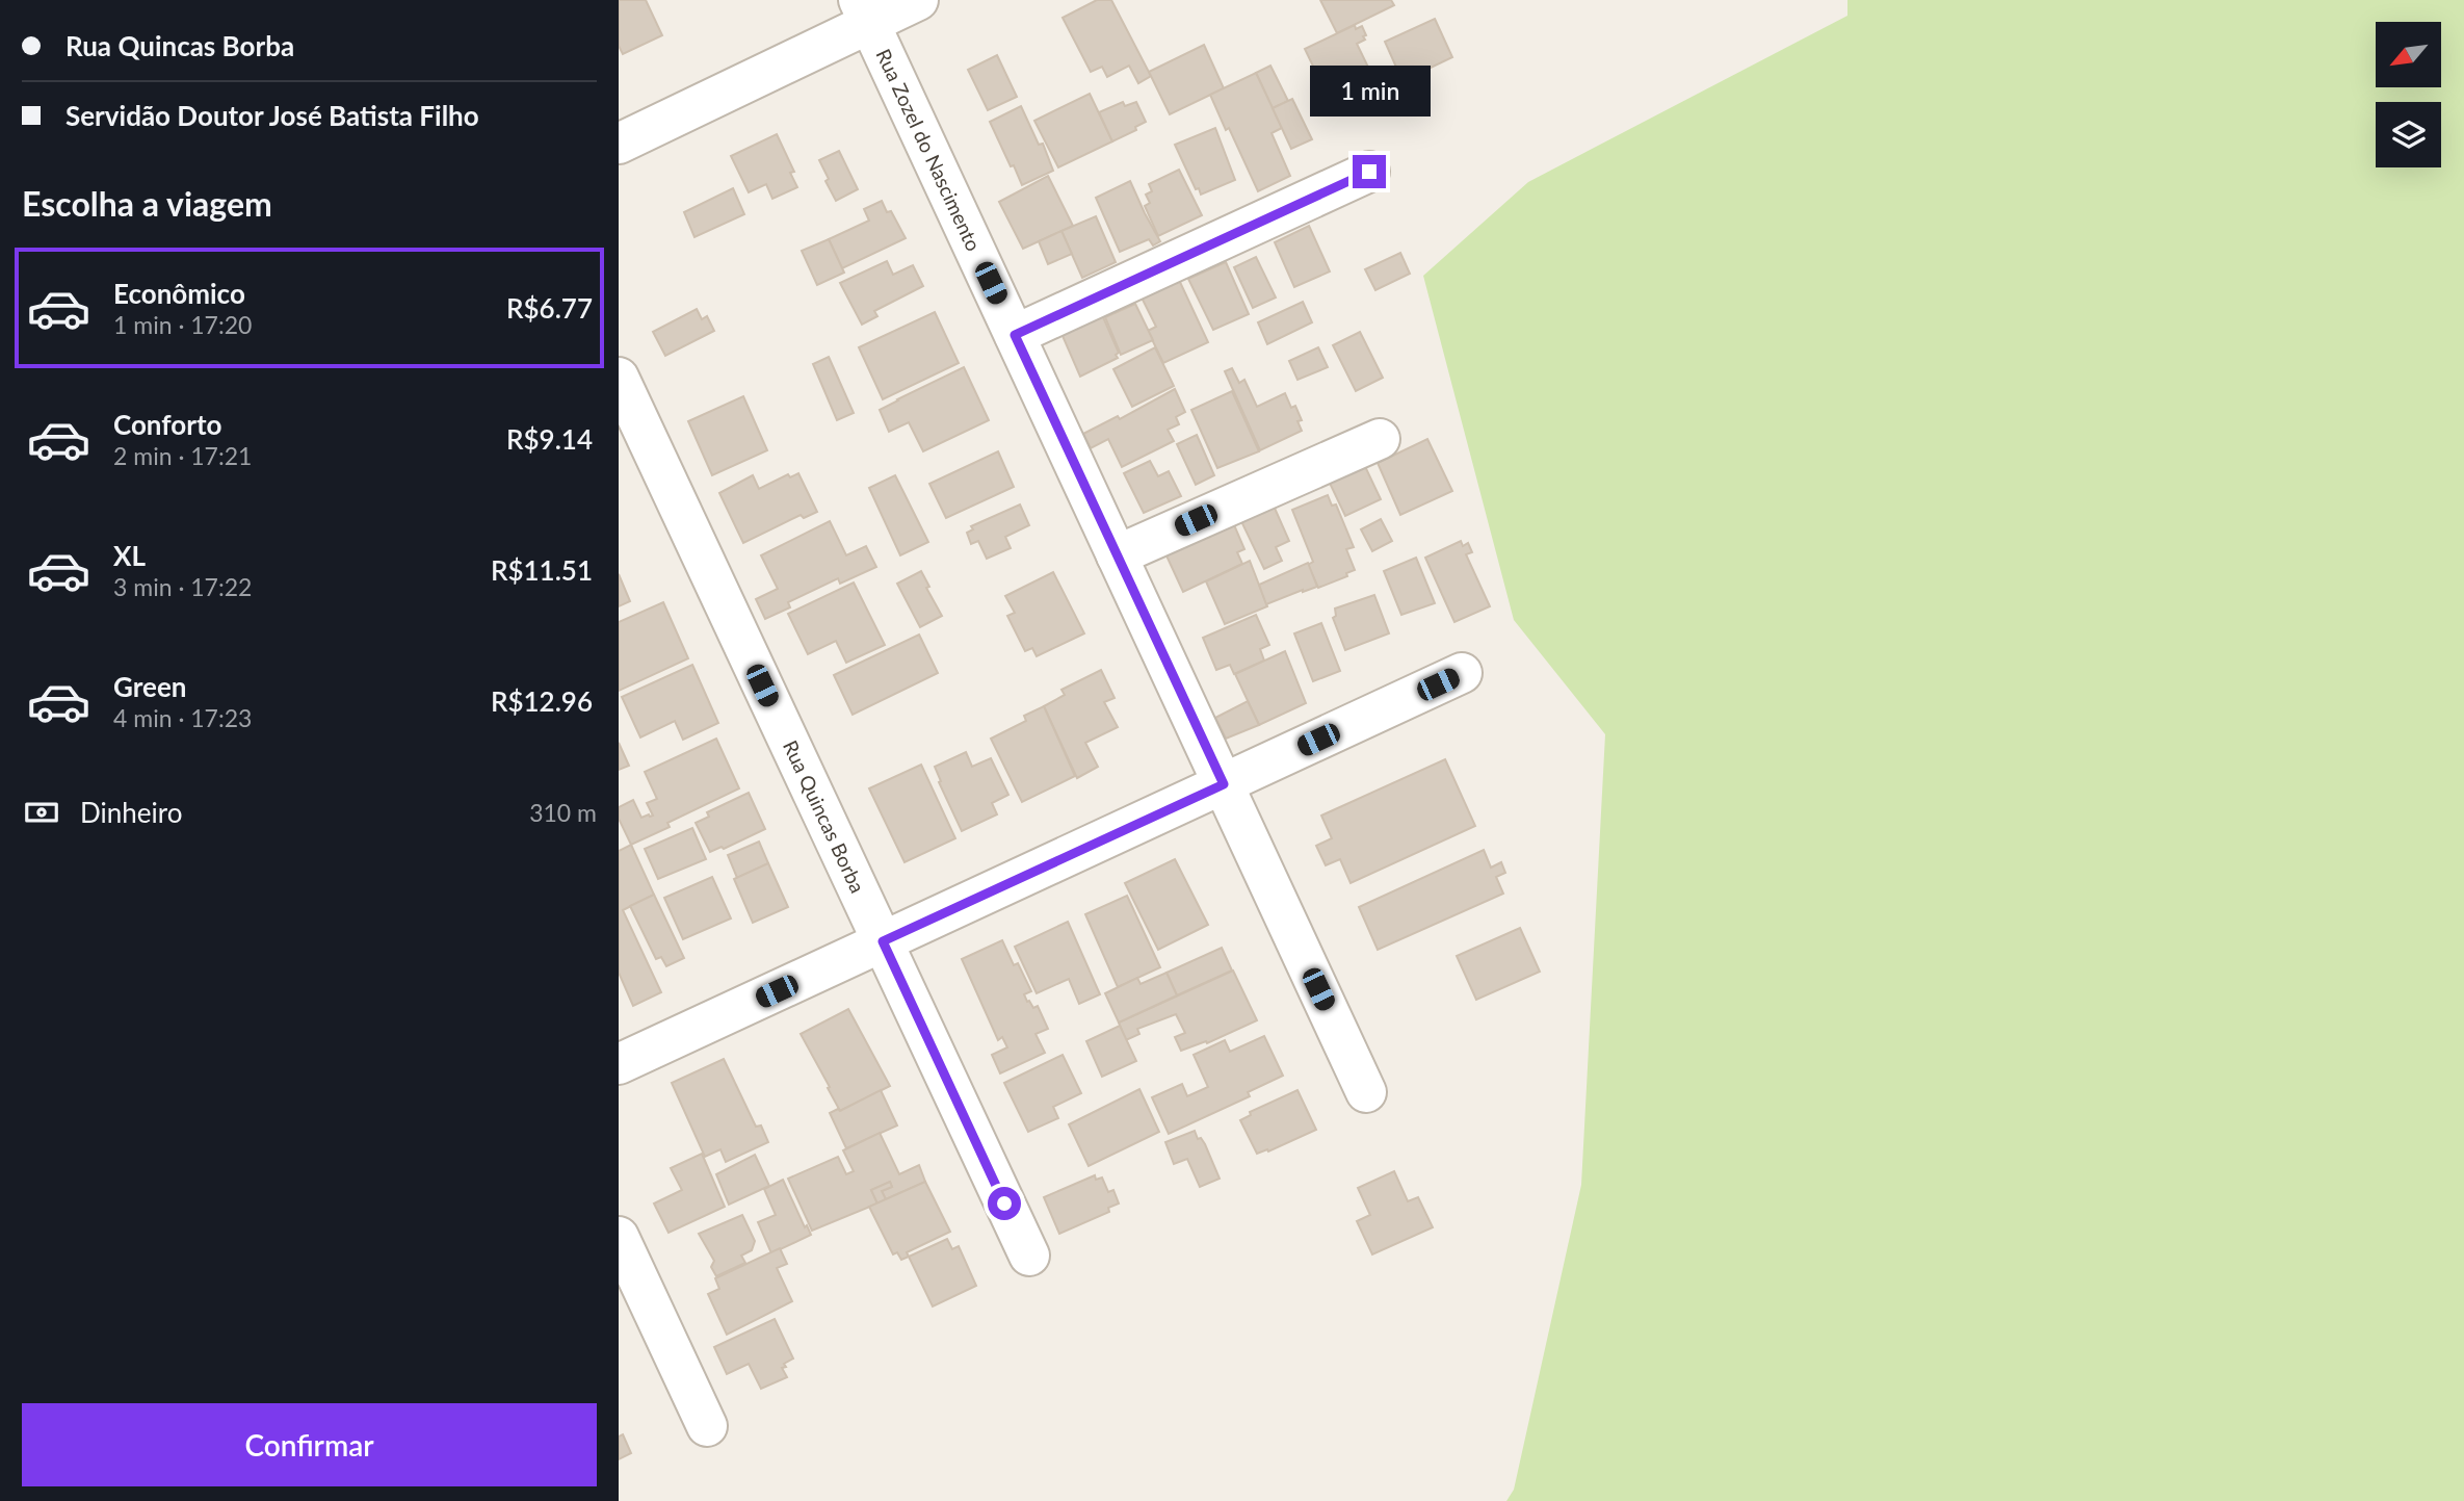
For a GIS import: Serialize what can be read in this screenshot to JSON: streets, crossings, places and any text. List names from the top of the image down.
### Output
{
  "streets": {
    "street": ["Rua Zozel do Nascimento", "Rua Quincas Borba"]
  },
  "north": "bottom left",
  "page": {
    "banner": ["Rua Quincas Borba", "Servidão Doutor José Batista Filho"],
    "bubble": "1 min",
    "heading": "Escolha a viagem",
    "list": [
      {
        "name": "Econômico",
        "note": "1 min · 17:20",
        "value": "R$6.77"
      },
      {
        "name": "Conforto",
        "note": "2 min · 17:21",
        "value": "R$9.14"
      },
      {
        "name": "XL",
        "note": "3 min · 17:22",
        "value": "R$11.51"
      },
      {
        "name": "Green",
        "note": "4 min · 17:23",
        "value": "R$12.96"
      }
    ],
    "pay": ["Dinheiro", "310 m"],
    "buttons": "Confirmar"
  }
}
